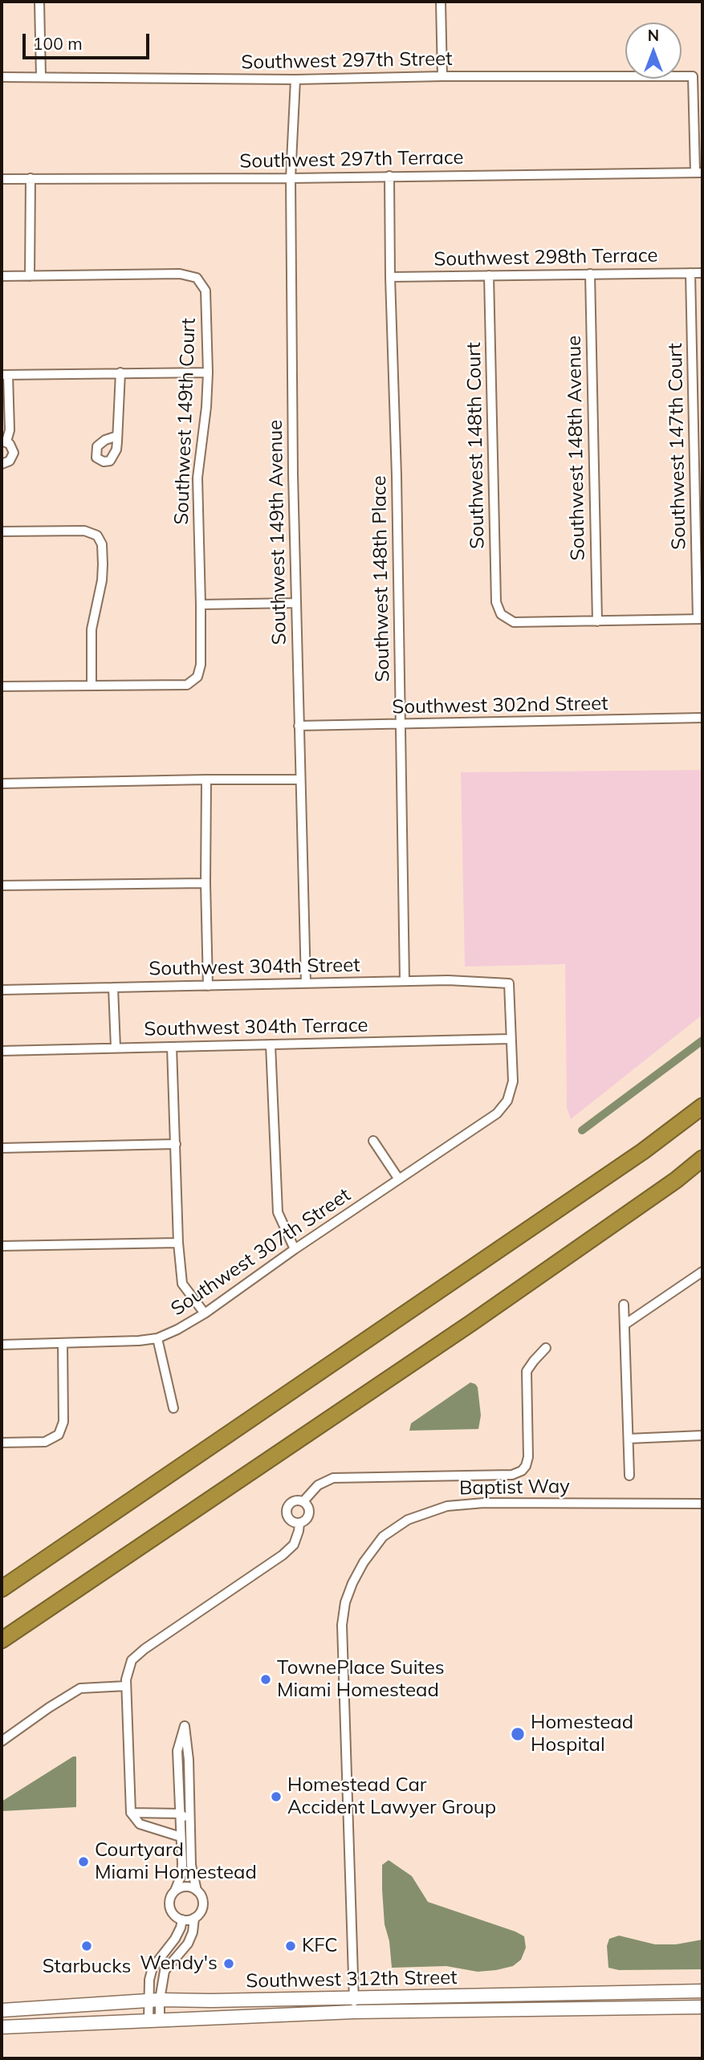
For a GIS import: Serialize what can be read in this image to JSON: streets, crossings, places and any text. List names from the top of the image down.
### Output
{
  "streets": {
    "main road": ["Southwest 312th Street"],
    "street": [
      "Southwest 297th Street",
      "Southwest 297th Terrace",
      "Southwest 298th Terrace",
      "Southwest 149th Court",
      "Southwest 148th Court",
      "Southwest 147th Court",
      "Southwest 148th Avenue",
      "Southwest 149th Avenue",
      "Southwest 148th Place",
      "Southwest 302nd Street",
      "Southwest 304th Street",
      "Southwest 304th Terrace",
      "Southwest 307th Street",
      "Baptist Way"
    ]
  },
  "crossings": [
    ["Southwest 297th Street", "Southwest 297th Terrace"],
    ["Southwest 297th Street", "Southwest 149th Avenue"],
    ["Southwest 297th Terrace", "Southwest 149th Avenue"],
    ["Southwest 297th Terrace", "Southwest 148th Place"],
    ["Southwest 298th Terrace", "Southwest 148th Court"],
    ["Southwest 298th Terrace", "Southwest 147th Court"],
    ["Southwest 298th Terrace", "Southwest 148th Avenue"],
    ["Southwest 298th Terrace", "Southwest 148th Place"],
    ["Southwest 148th Court", "Southwest 148th Avenue"],
    ["Southwest 149th Avenue", "Southwest 302nd Street"],
    ["Southwest 149th Avenue", "Southwest 304th Street"],
    ["Southwest 148th Place", "Southwest 302nd Street"],
    ["Southwest 148th Place", "Southwest 304th Street"],
    ["Southwest 304th Street", "Southwest 304th Terrace"],
    ["Southwest 304th Street", "Southwest 307th Street"],
    ["Southwest 304th Terrace", "Southwest 307th Street"],
    ["Baptist Way", "Southwest 312th Street"]
  ],
  "places": [
    "TownePlace Suites Miami Homestead",
    "Homestead Hospital",
    "Homestead Car Accident Lawyer Group",
    "Courtyard Miami Homestead",
    "Starbucks",
    "KFC",
    "Wendy's"
  ],
  "scale_bar": "100 m",
  "north": "top"
}
